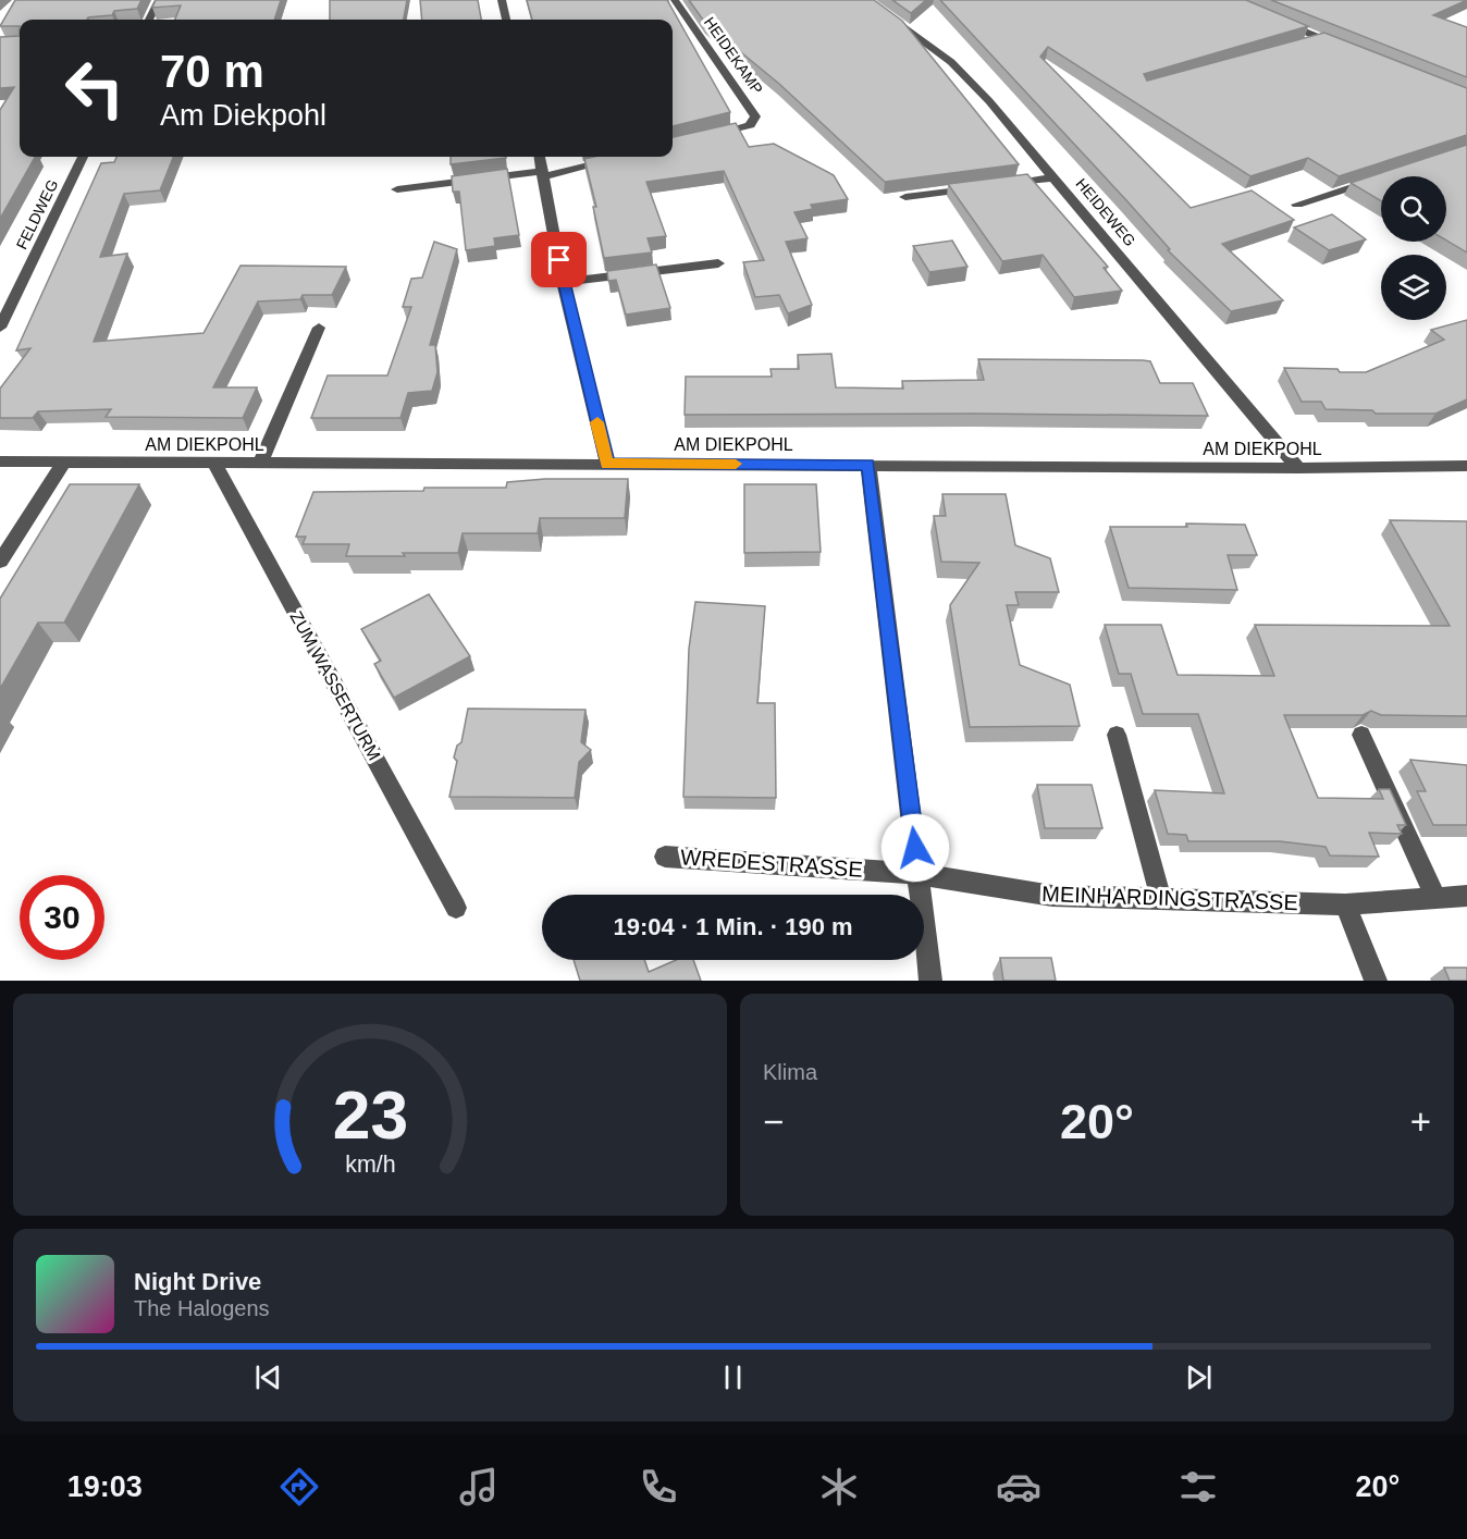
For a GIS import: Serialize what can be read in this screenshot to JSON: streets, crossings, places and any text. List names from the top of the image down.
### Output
{
  "streets": {
    "street": [
      "HEIDEKAMP",
      "HEIDEWEG",
      "FELDWEG",
      "AM DIEKPOHL",
      "ZUM WASSERTURM",
      "WREDESTRASSE",
      "MEINHARDINGSTRASSE"
    ]
  },
  "crossings": [
    ["HEIDEWEG", "AM DIEKPOHL"],
    ["AM DIEKPOHL", "ZUM WASSERTURM"],
    ["WREDESTRASSE", "MEINHARDINGSTRASSE"]
  ],
  "page": {
    "turn": ["70 m", "Am Diekpohl"],
    "limit": "30",
    "trip": "19:04 · 1 Min. · 190 m",
    "tile": "Klima",
    "heat": ["−", "20°", "+"],
    "song": ["Night Drive", "The Halogens"],
    "tabs": ["19:03", "20°"],
    "gauge": ["23", "km/h"]
  }
}
